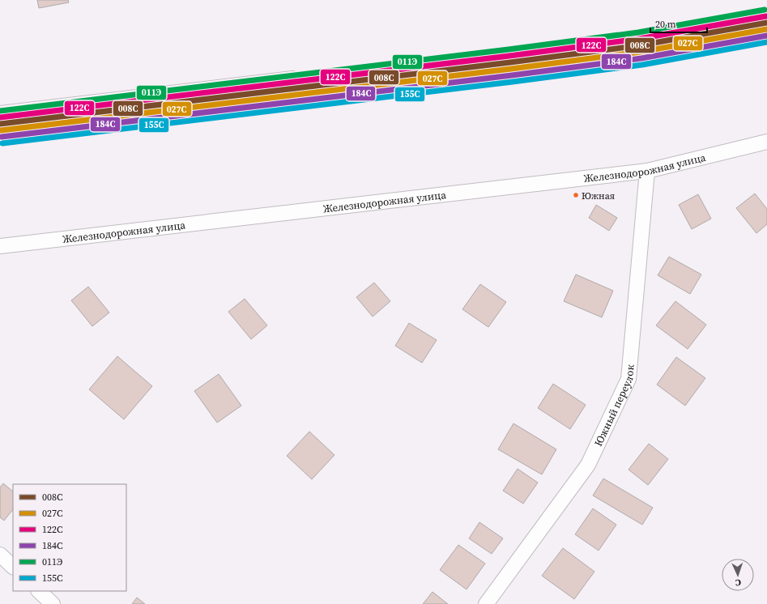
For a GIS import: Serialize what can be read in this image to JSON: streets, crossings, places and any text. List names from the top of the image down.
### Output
{
  "streets": {
    "street": ["Железнодорожная улица", "Южный переулок"]
  },
  "crossings": [
    ["Железнодорожная улица", "Южный переулок"]
  ],
  "places": ["Южная"],
  "lines": [
    "transit line 011Э",
    "transit line 122С",
    "transit line 008С",
    "transit line 027С",
    "transit line 184С",
    "transit line 155С"
  ],
  "legend": [
    "008С",
    "027С",
    "122С",
    "184С",
    "011Э",
    "155С"
  ],
  "scale_bar": "20 m",
  "north": "bottom"
}
